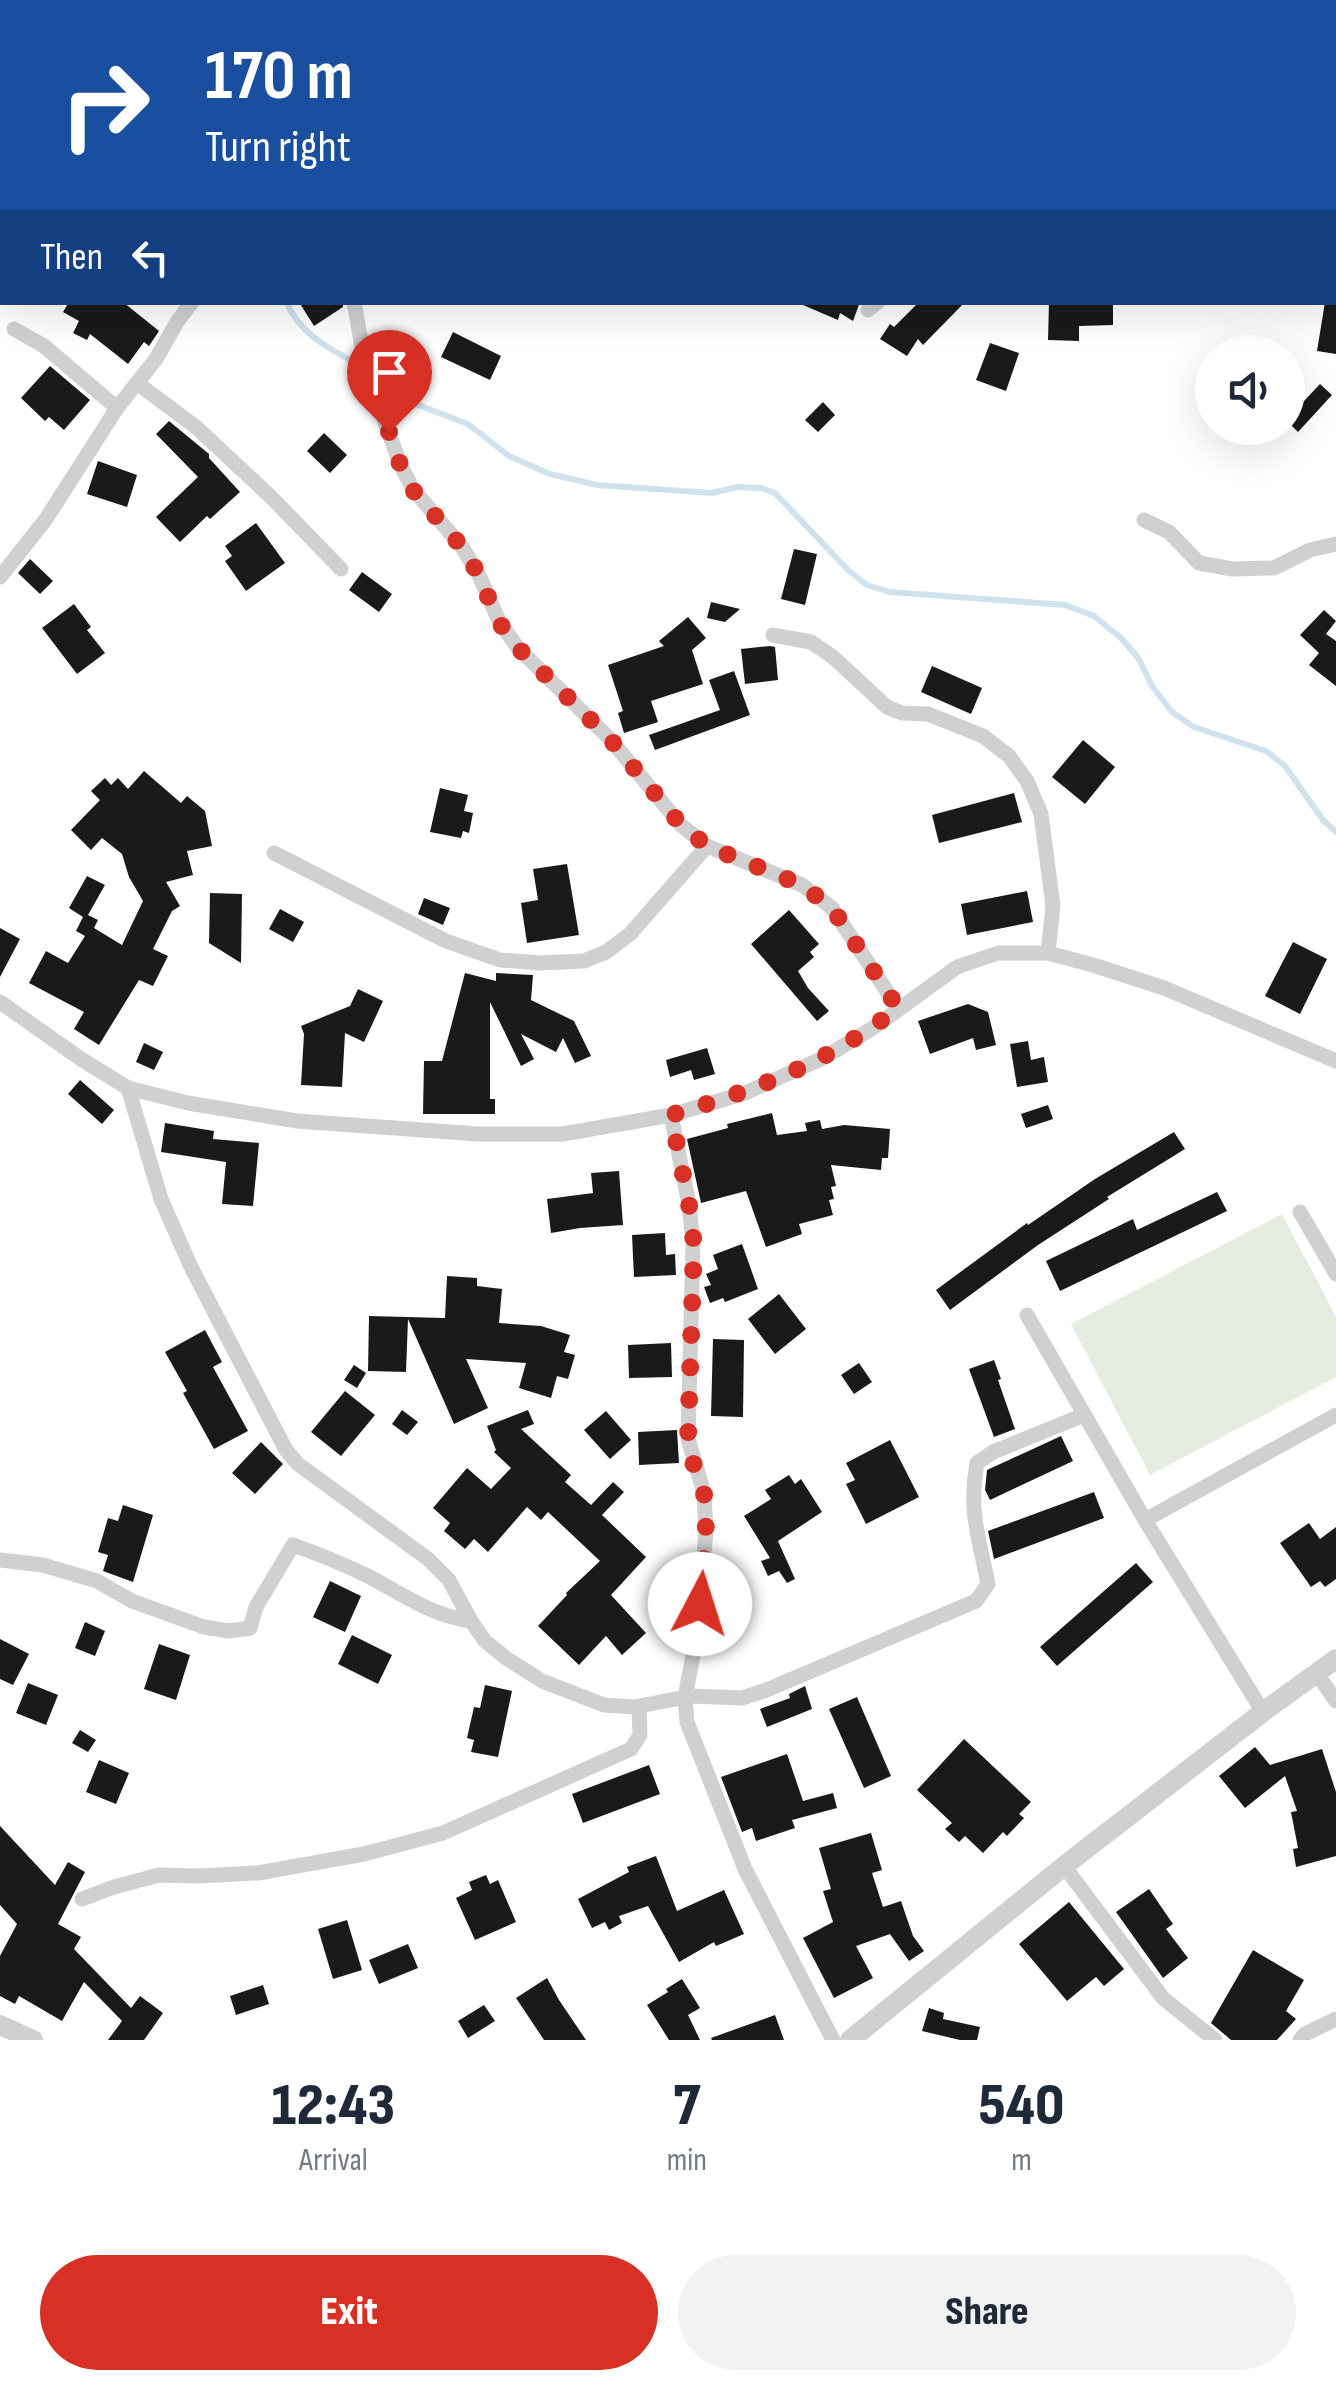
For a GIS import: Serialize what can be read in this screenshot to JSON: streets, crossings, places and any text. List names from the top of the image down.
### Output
{
  "page": {
    "turn": ["170 m", "Turn right"],
    "then": "Then",
    "eta": [
      "12:43",
      "Arrival",
      "7",
      "min",
      "540",
      "m"
    ],
    "buttons": ["Exit", "Share"]
  }
}
